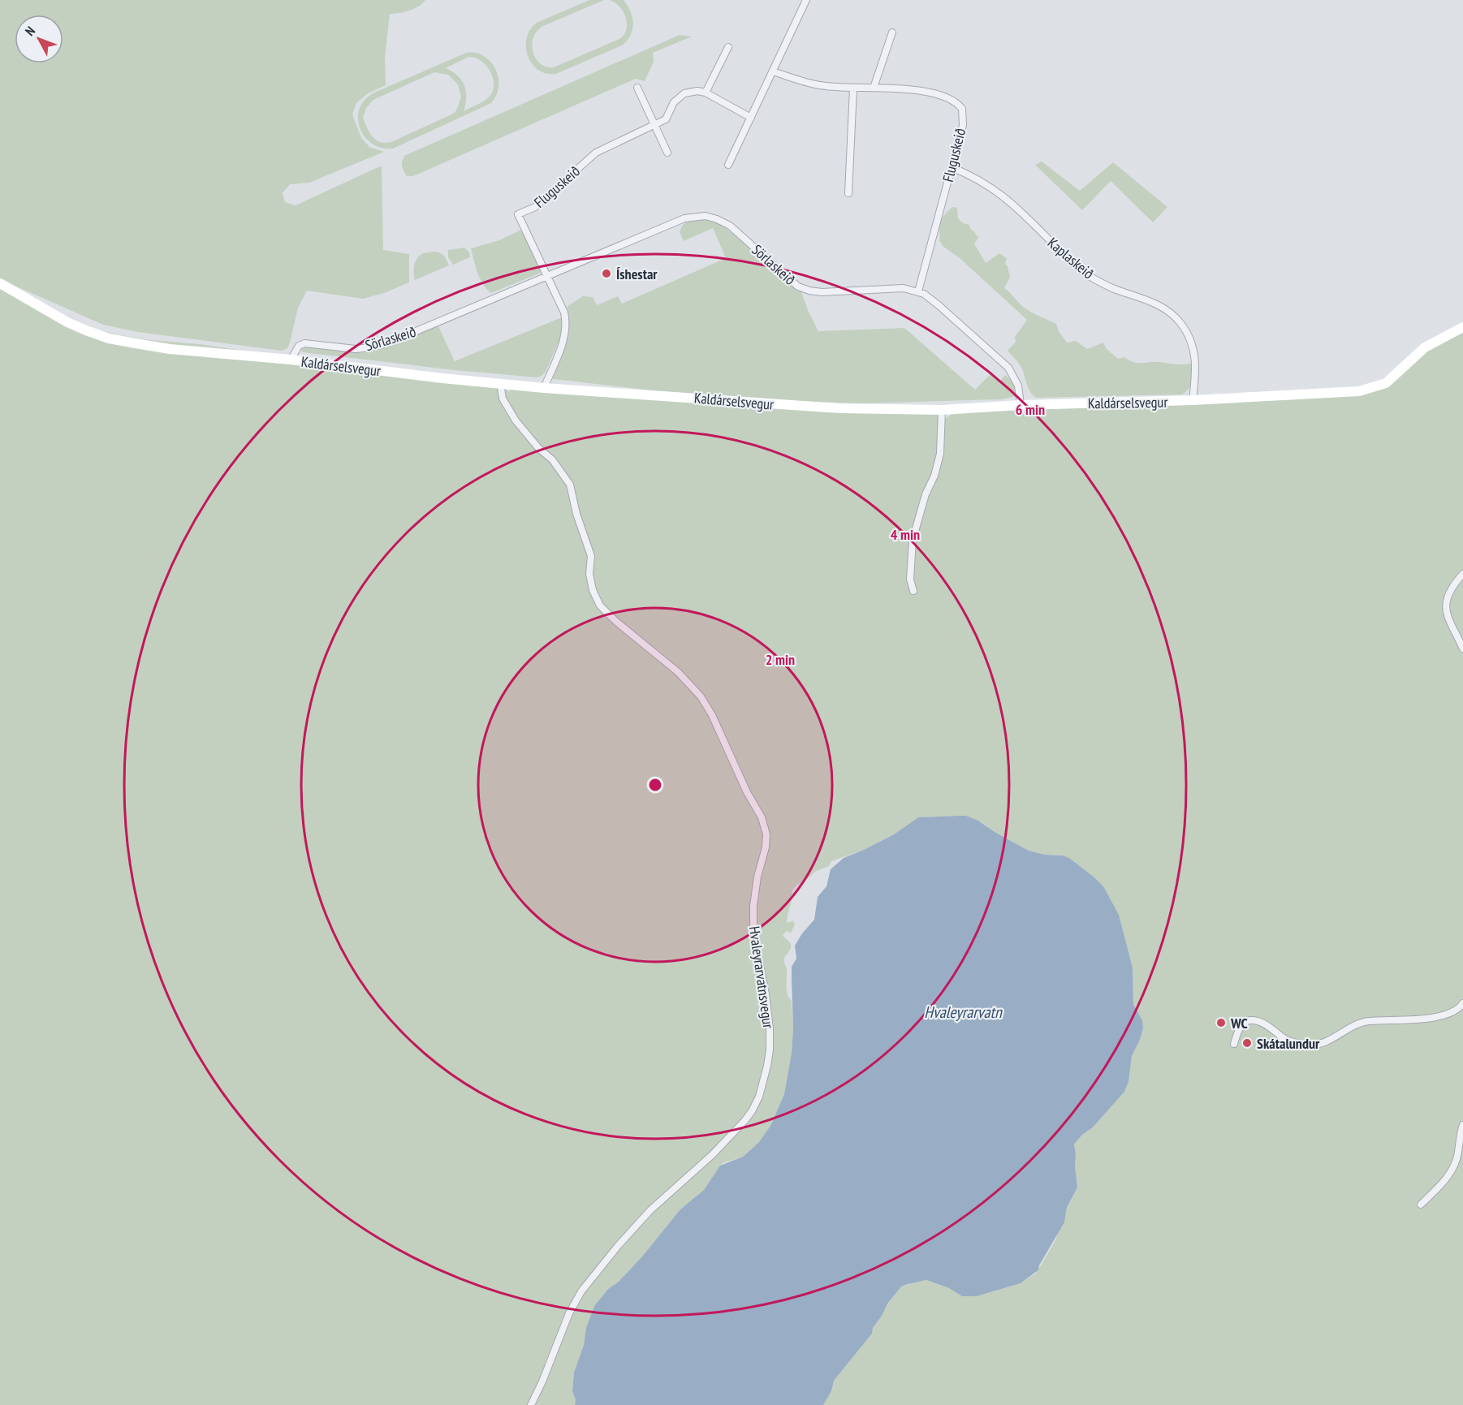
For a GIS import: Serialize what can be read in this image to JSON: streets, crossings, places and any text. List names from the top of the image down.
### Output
{
  "streets": {
    "street": [
      "Fluguskeið",
      "Kaplaskeið",
      "Sörlaskeið",
      "Kaldárselsvegur",
      "Hvaleyrarvatnsvegur"
    ]
  },
  "crossings": [
    ["Fluguskeið", "Kaplaskeið"],
    ["Fluguskeið", "Sörlaskeið"],
    ["Kaplaskeið", "Kaldárselsvegur"],
    ["Sörlaskeið", "Kaldárselsvegur"],
    ["Kaldárselsvegur", "Hvaleyrarvatnsvegur"]
  ],
  "water": ["Hvaleyrarvatn"],
  "places": ["Íshestar", "WC", "Skátalundur"],
  "north": "top left",
  "rings": ["6 min", "4 min", "2 min"]
}
